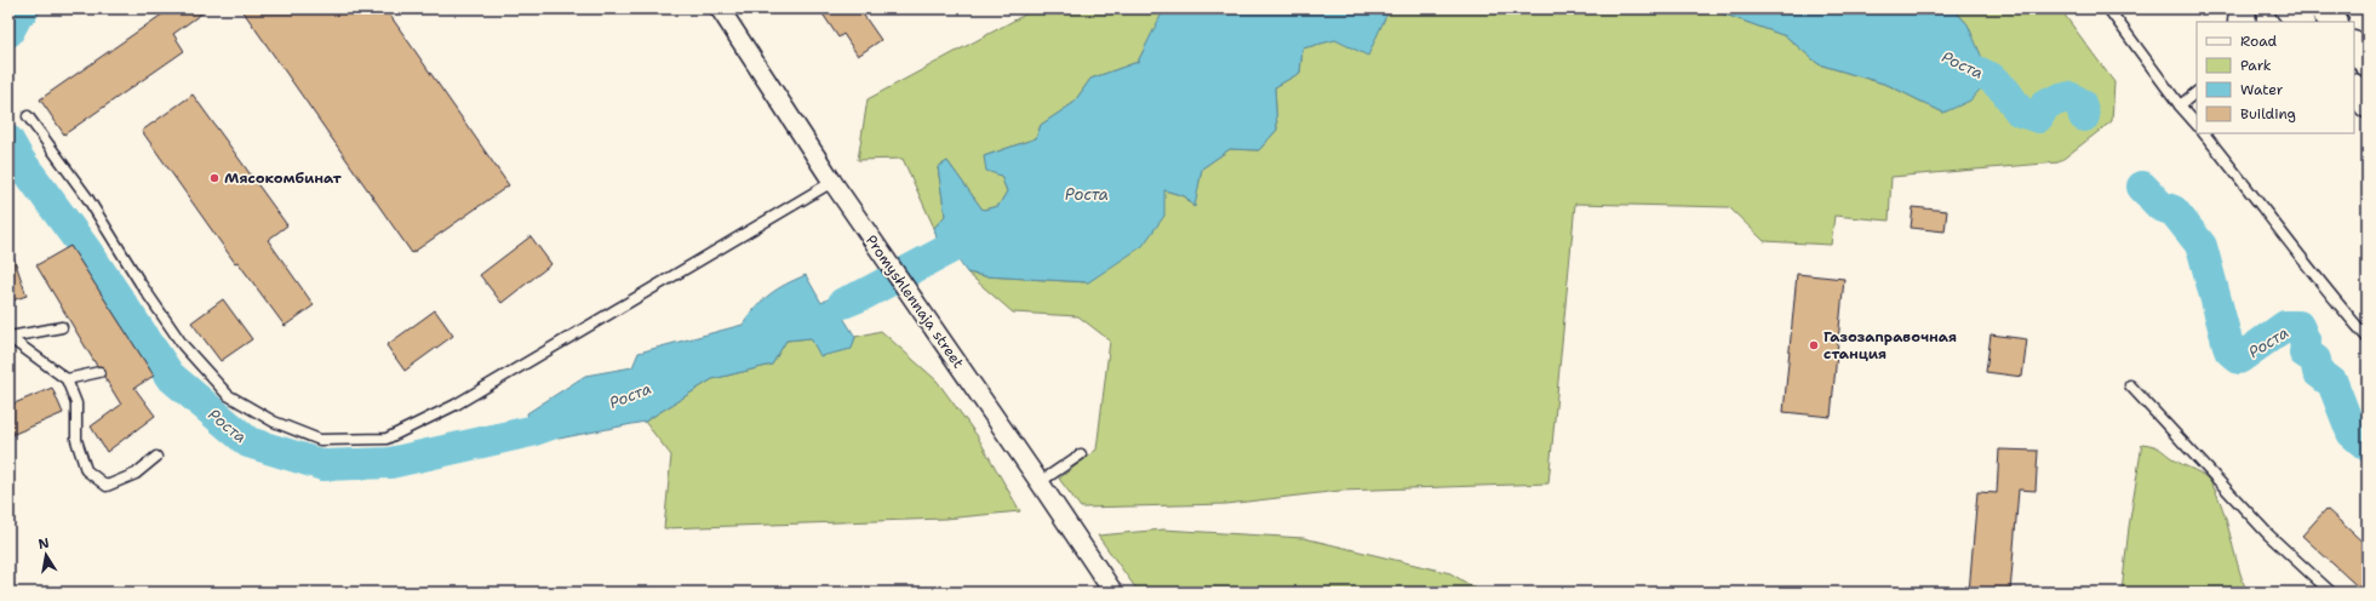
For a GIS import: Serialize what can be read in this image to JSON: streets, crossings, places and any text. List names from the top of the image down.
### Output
{
  "streets": {
    "street": ["Promyshlennaja street"]
  },
  "water": ["Роста"],
  "places": ["Мясокомбинат", "Газозаправочная станция"],
  "legend": [
    "Road",
    "Park",
    "Water",
    "Building"
  ],
  "north": "top"
}
